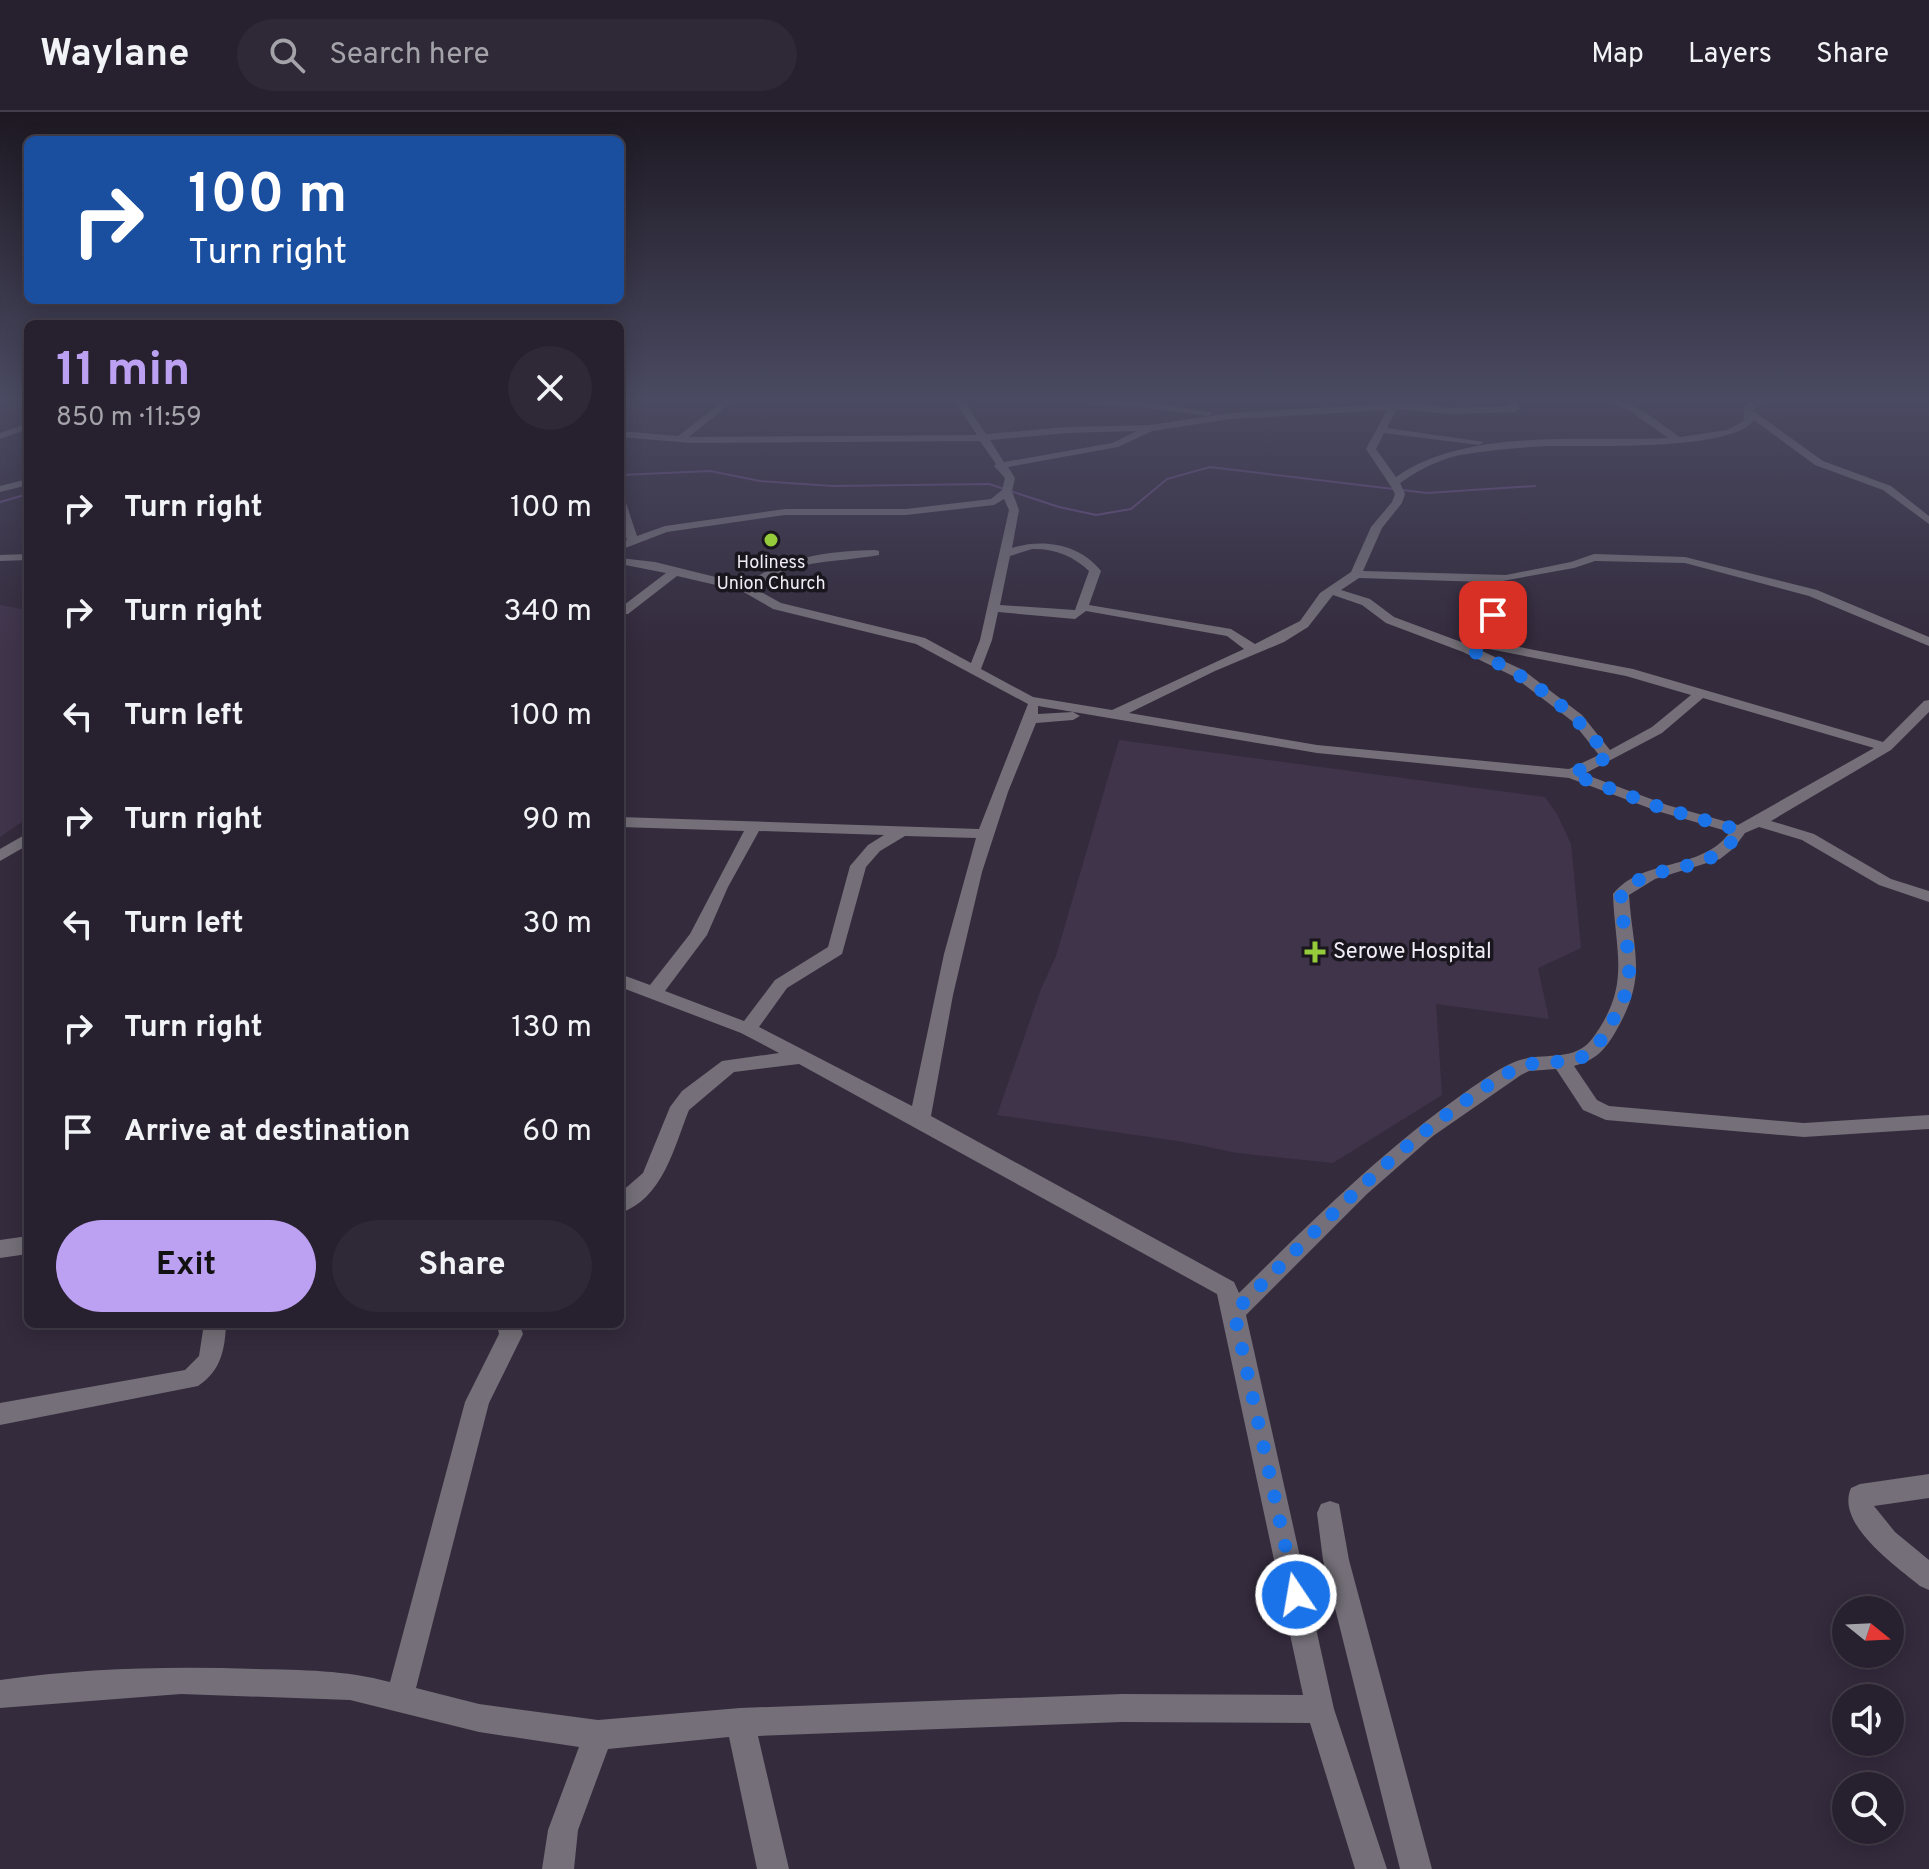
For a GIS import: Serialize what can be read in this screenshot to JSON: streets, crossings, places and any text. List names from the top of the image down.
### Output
{
  "places": {
    "other": ["Holiness Union Church"],
    "health": ["Serowe Hospital"]
  },
  "north": "right",
  "page": {
    "header": "Waylane",
    "search": "Search here",
    "nav": ["Map", "Layers", "Share"],
    "turn": ["100 m", "Turn right"],
    "heading": ["11 min", "850 m · 11:59"],
    "list": [
      {
        "name": "Turn right",
        "value": "100 m"
      },
      {
        "name": "Turn right",
        "value": "340 m"
      },
      {
        "name": "Turn left",
        "value": "100 m"
      },
      {
        "name": "Turn right",
        "value": "90 m"
      },
      {
        "name": "Turn left",
        "value": "30 m"
      },
      {
        "name": "Turn right",
        "value": "130 m"
      },
      {
        "name": "Arrive at destination",
        "value": "60 m"
      }
    ],
    "buttons": ["Exit", "Share"]
  }
}
